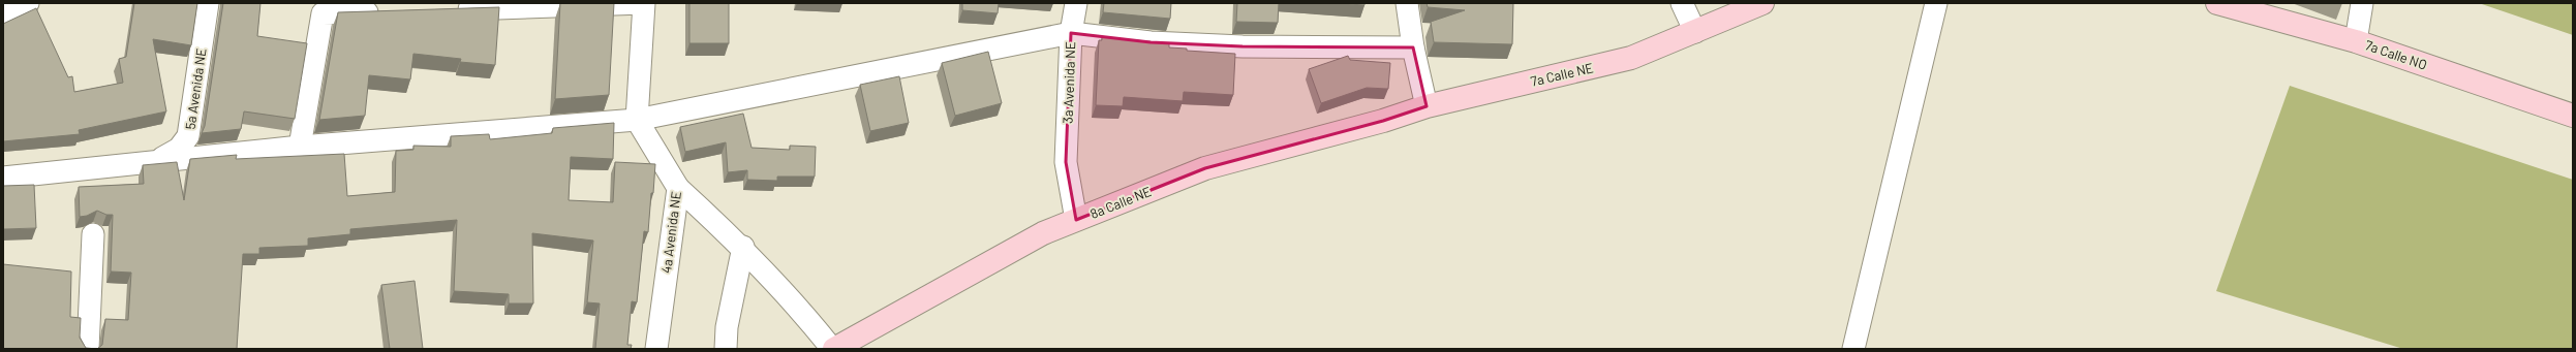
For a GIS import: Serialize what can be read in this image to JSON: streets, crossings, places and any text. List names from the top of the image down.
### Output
{
  "streets": {
    "street": [
      "7a Calle NO",
      "7a Calle NE",
      "3a Avenida NE",
      "5a Avenida NE",
      "8a Calle NE",
      "4a Avenida NE"
    ]
  },
  "crossings": [
    ["7a Calle NE", "8a Calle NE"],
    ["3a Avenida NE", "8a Calle NE"]
  ]
}
